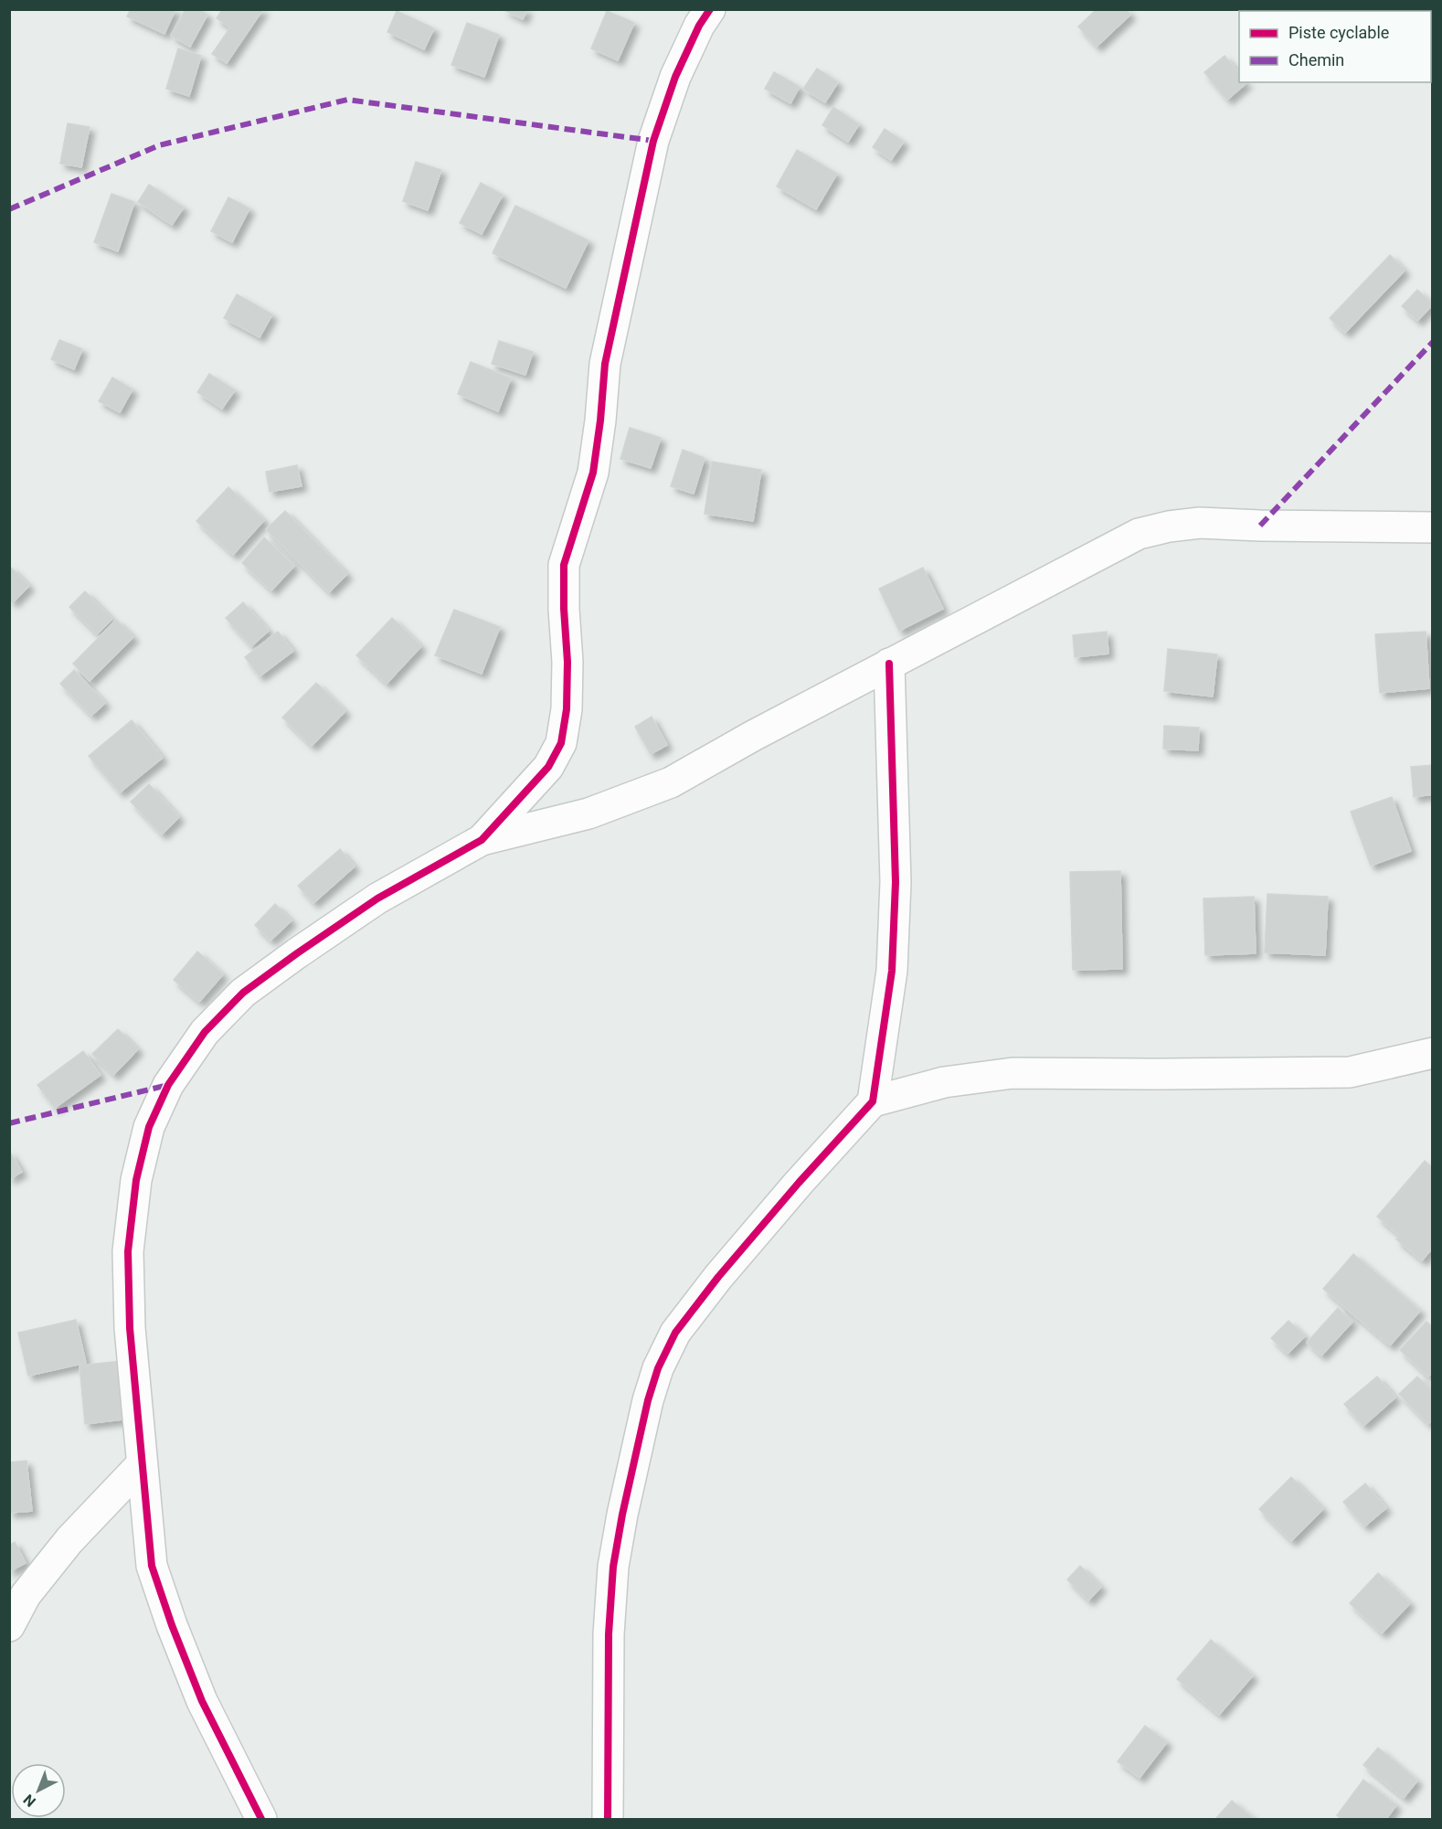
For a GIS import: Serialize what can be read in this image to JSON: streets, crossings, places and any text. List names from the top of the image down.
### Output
{
  "legend": ["Piste cyclable", "Chemin"],
  "north": "bottom left"
}
